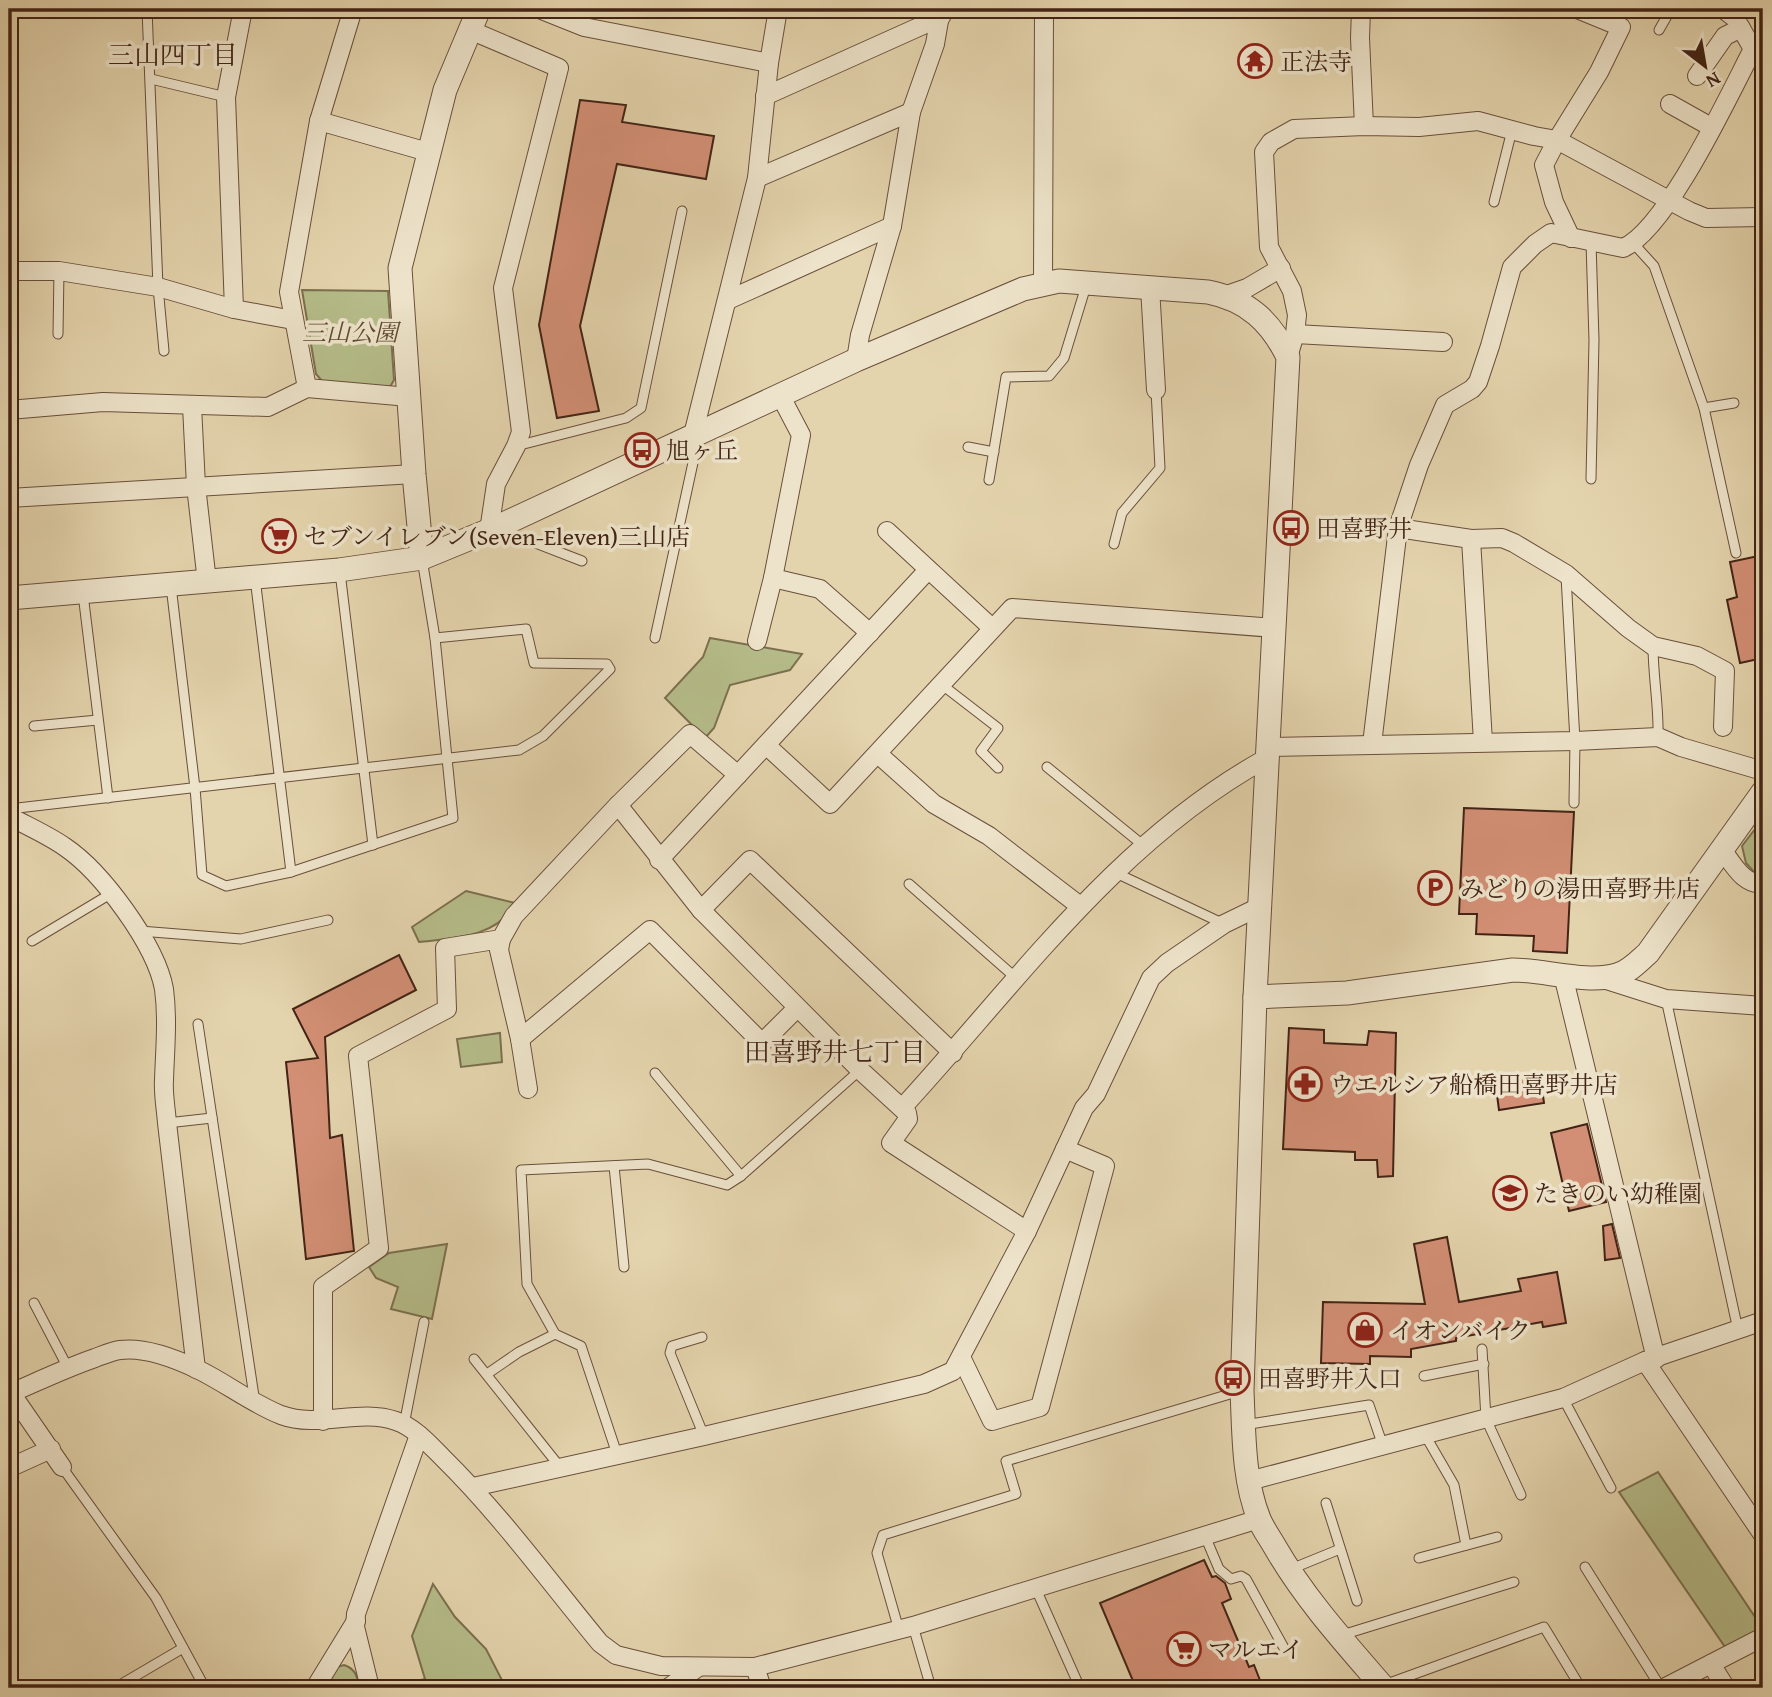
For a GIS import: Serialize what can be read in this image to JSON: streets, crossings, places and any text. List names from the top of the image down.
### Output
{
  "districts": ["三山四丁目", "田喜野井七丁目"],
  "parks": ["三山公園"],
  "places": {
    "temple": ["正法寺"],
    "bus stop": ["旭ヶ丘", "田喜野井", "田喜野井入口"],
    "supermarket": ["セブンイレブン(Seven-Eleven)三山店", "マルエイ"],
    "parking": ["みどりの湯田喜野井店"],
    "pharmacy": ["ウエルシア船橋田喜野井店"],
    "school or university": ["たきのい幼稚園"],
    "shop": ["イオンバイク"]
  },
  "north": "bottom right"
}
